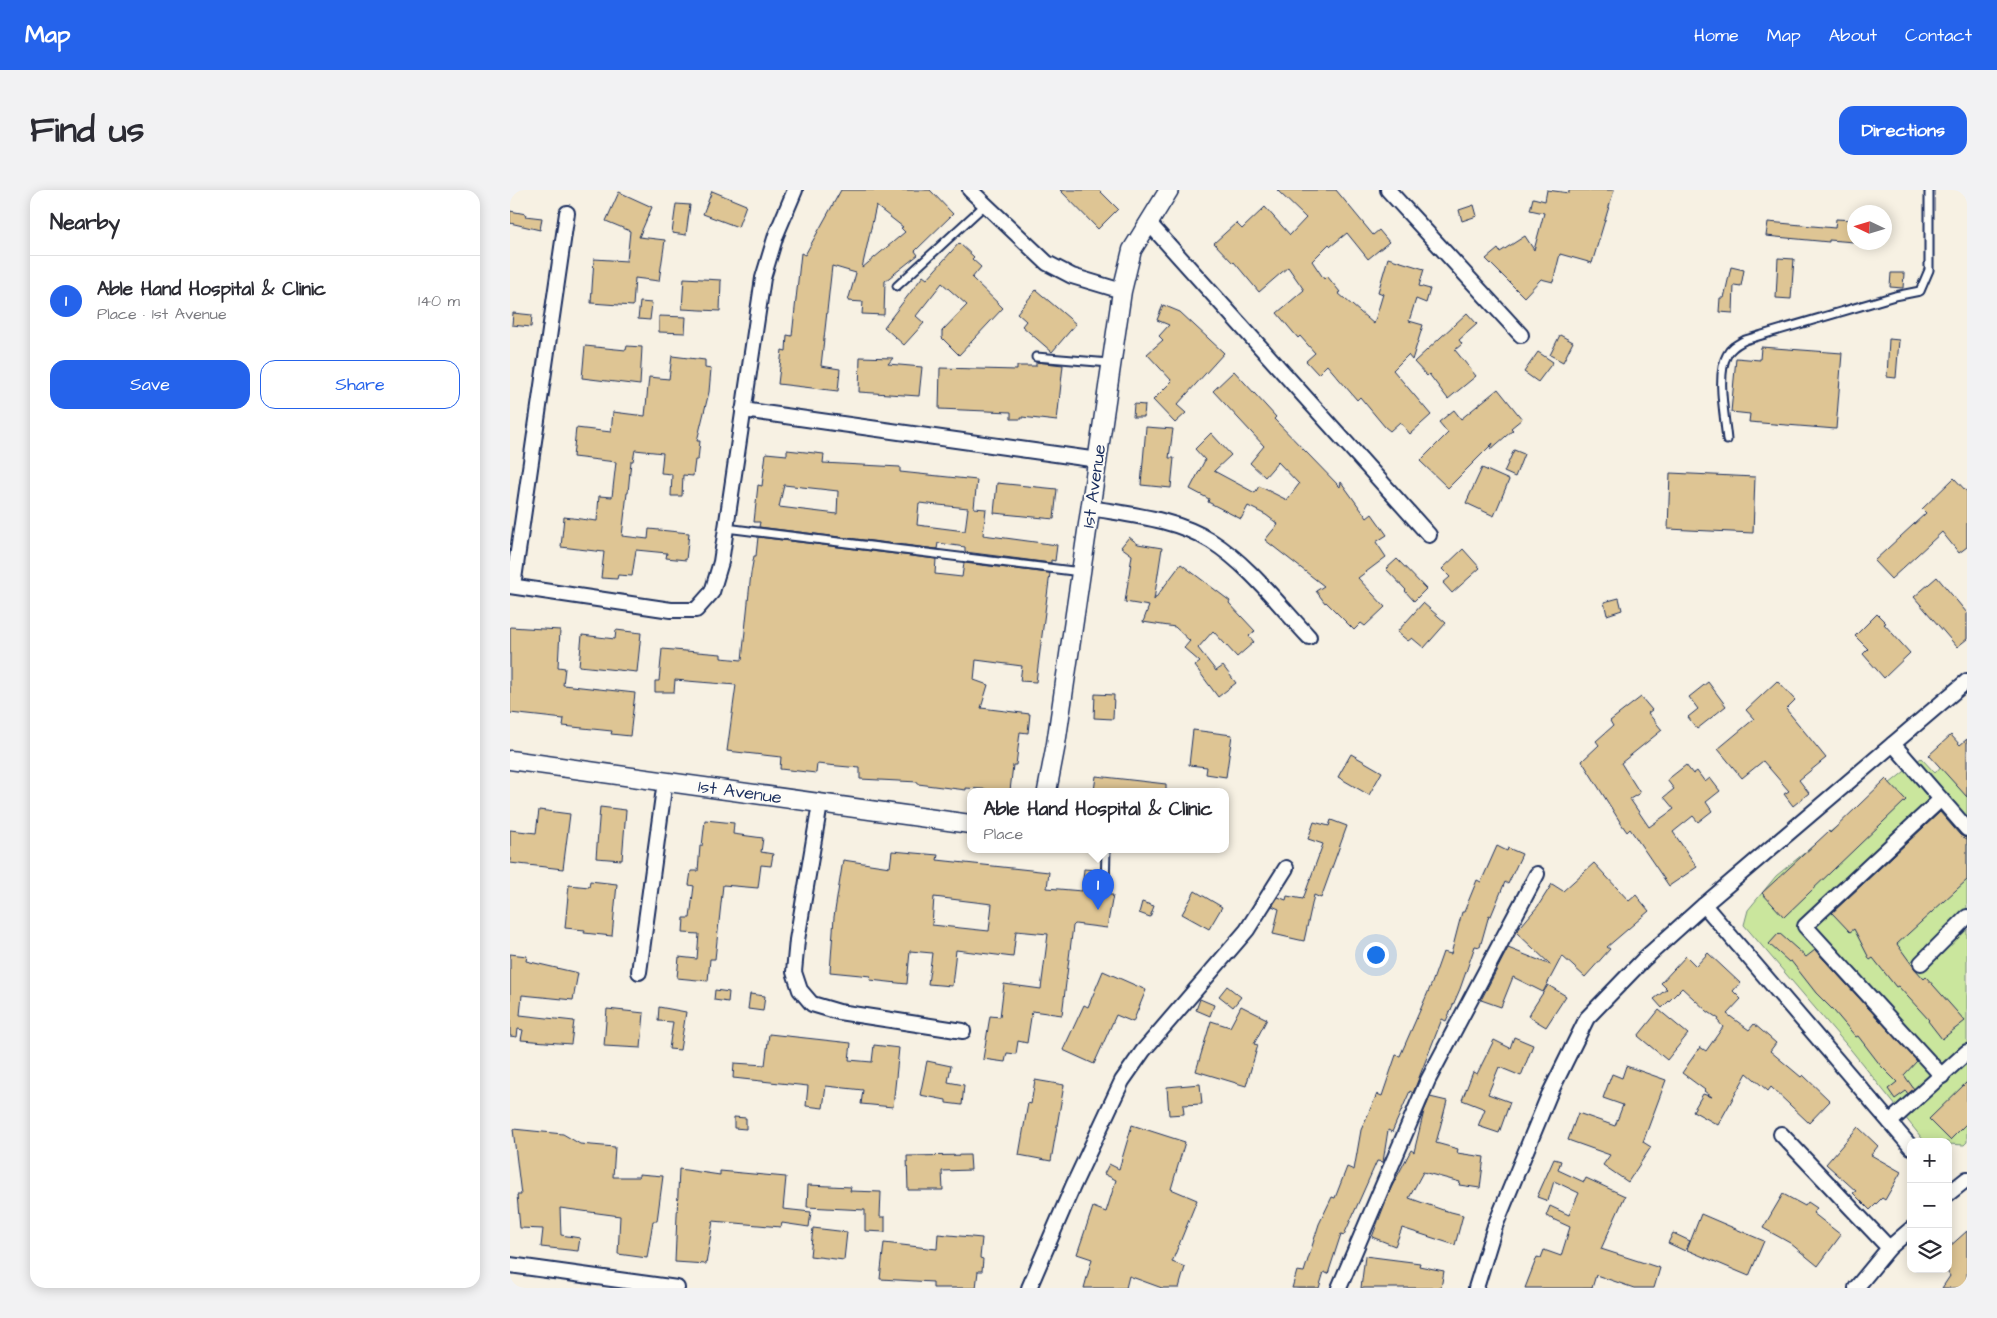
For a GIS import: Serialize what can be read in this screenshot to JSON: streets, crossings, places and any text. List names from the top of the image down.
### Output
{
  "streets": {
    "street": ["1st Avenue"]
  },
  "north": "left",
  "page": {
    "header": "Map",
    "nav": [
      "Home",
      "Map",
      "About",
      "Contact"
    ],
    "title": "Find us",
    "buttons": [
      "Directions",
      ["Save", "Share"]
    ],
    "heading": "Nearby",
    "list": [
      {
        "mark": "1",
        "name": "Able Hand Hospital & Clinic",
        "note": "Place · 1st Avenue",
        "value": "140 m"
      }
    ],
    "popup": ["Able Hand Hospital & Clinic", "Place"],
    "pins": "1",
    "map_buttons": ["+", "−"]
  }
}
